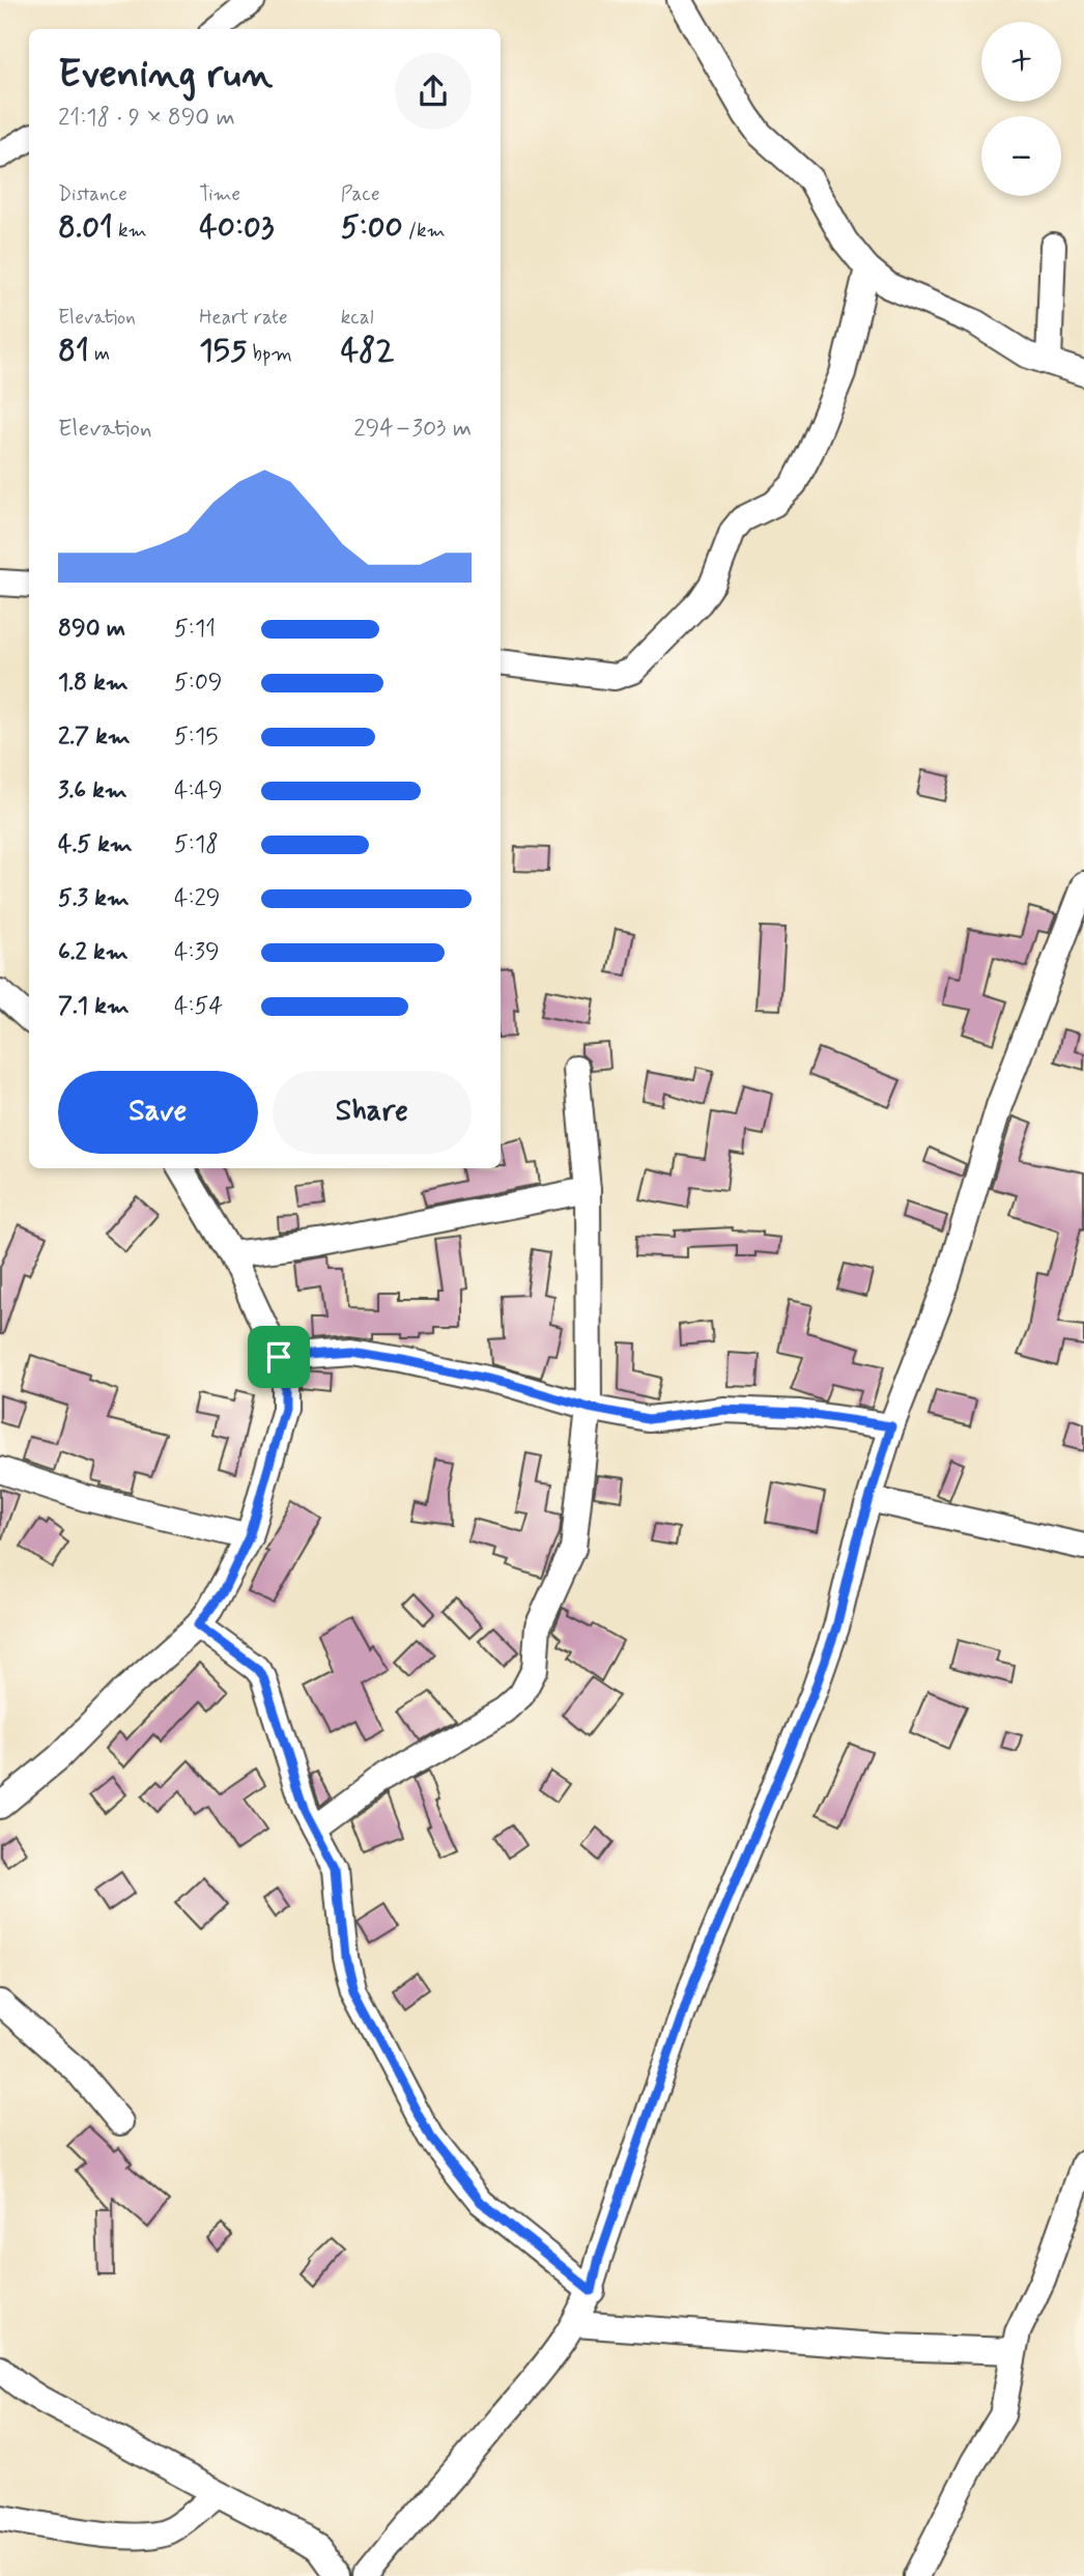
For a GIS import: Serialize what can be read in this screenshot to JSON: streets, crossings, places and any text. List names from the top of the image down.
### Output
{
  "page": {
    "map_buttons": ["+", "−"],
    "heading": ["Evening run", "21:18 · 9 × 890 m"],
    "stats": [
      ["Distance", "8.01 km"],
      ["Time", "40:03"],
      ["Pace", "5:00 /km"],
      ["Elevation", "81 m"],
      ["Heart rate", "155 bpm"],
      ["kcal", "482"]
    ],
    "chart": ["Elevation", "294–303 m"],
    "list": [
      {
        "name": "890 m",
        "note": "5:11"
      },
      {
        "name": "1.8 km",
        "note": "5:09"
      },
      {
        "name": "2.7 km",
        "note": "5:15"
      },
      {
        "name": "3.6 km",
        "note": "4:49"
      },
      {
        "name": "4.5 km",
        "note": "5:18"
      },
      {
        "name": "5.3 km",
        "note": "4:29"
      },
      {
        "name": "6.2 km",
        "note": "4:39"
      },
      {
        "name": "7.1 km",
        "note": "4:54"
      }
    ],
    "buttons": ["Save", "Share"]
  }
}
